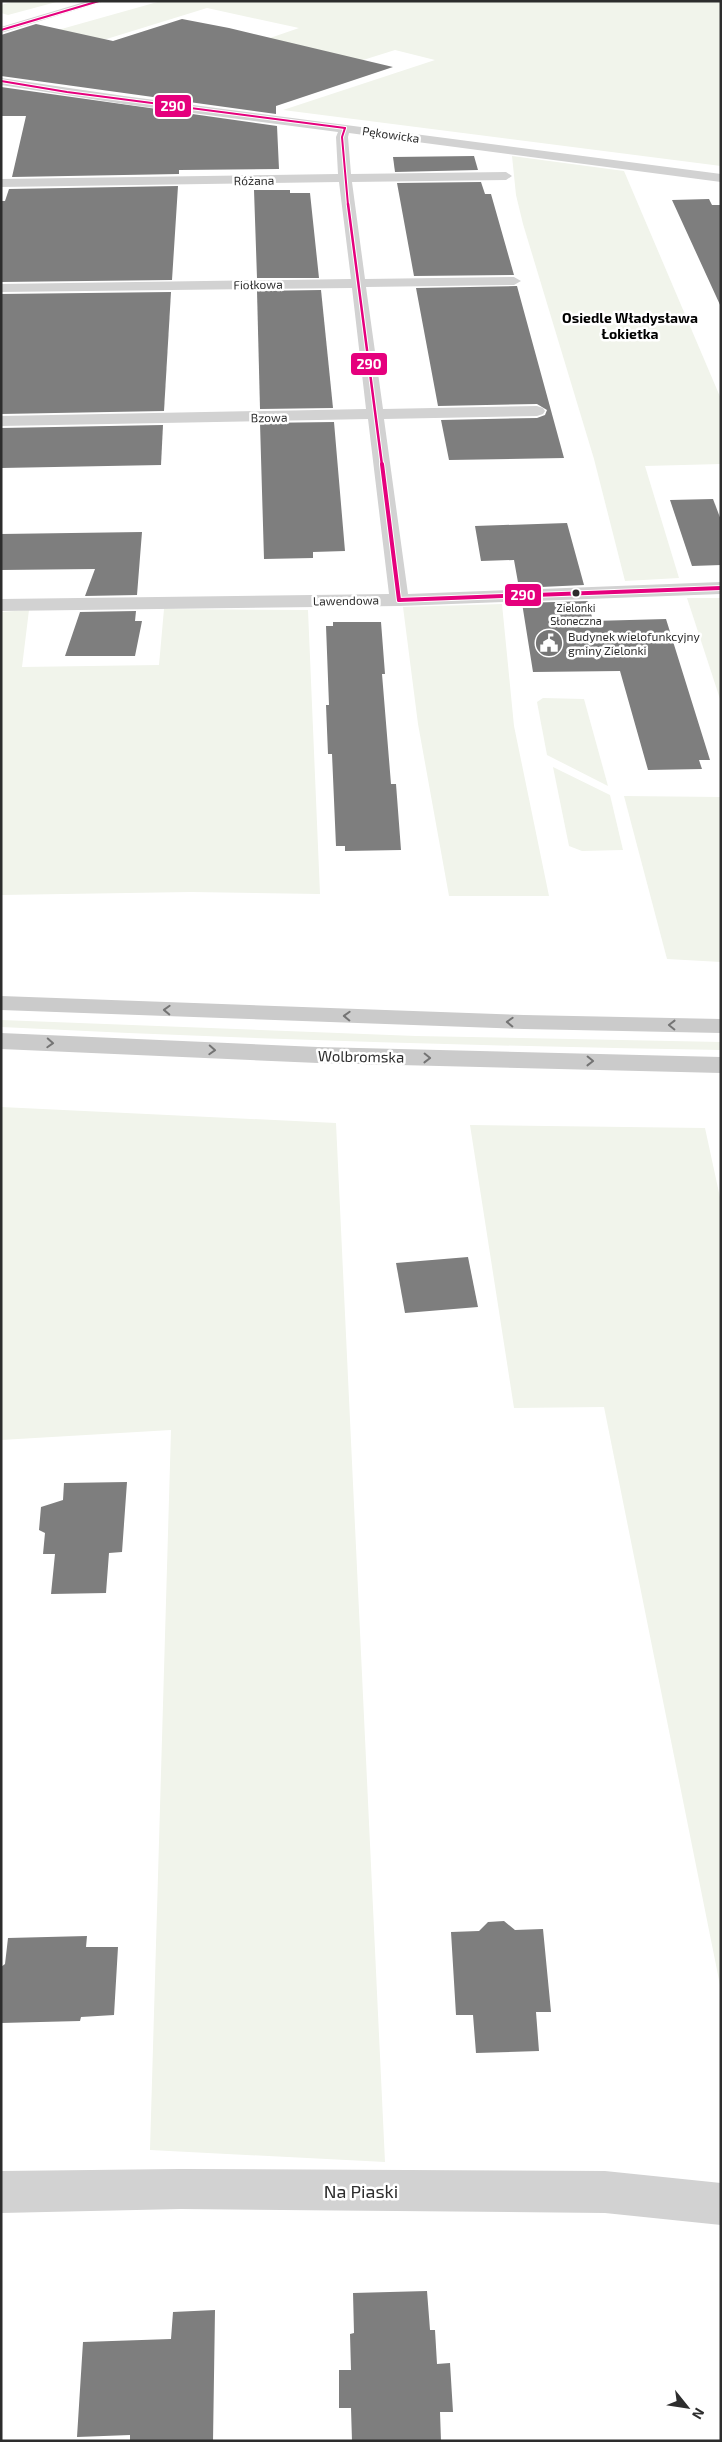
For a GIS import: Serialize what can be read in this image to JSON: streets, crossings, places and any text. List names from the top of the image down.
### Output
{
  "streets": {
    "main road": ["Wolbromska"],
    "street": [
      "Pękowicka",
      "Różana",
      "Fiołkowa",
      "Bzowa",
      "Lawendowa",
      "Na Piaski"
    ]
  },
  "districts": ["Osiedle Władysława Łokietka"],
  "places": {
    "other": ["Zielonki Słoneczna"],
    "public building": ["Budynek wielofunkcyjny gminy Zielonki"]
  },
  "lines": ["transit line 290"],
  "north": "bottom right"
}
